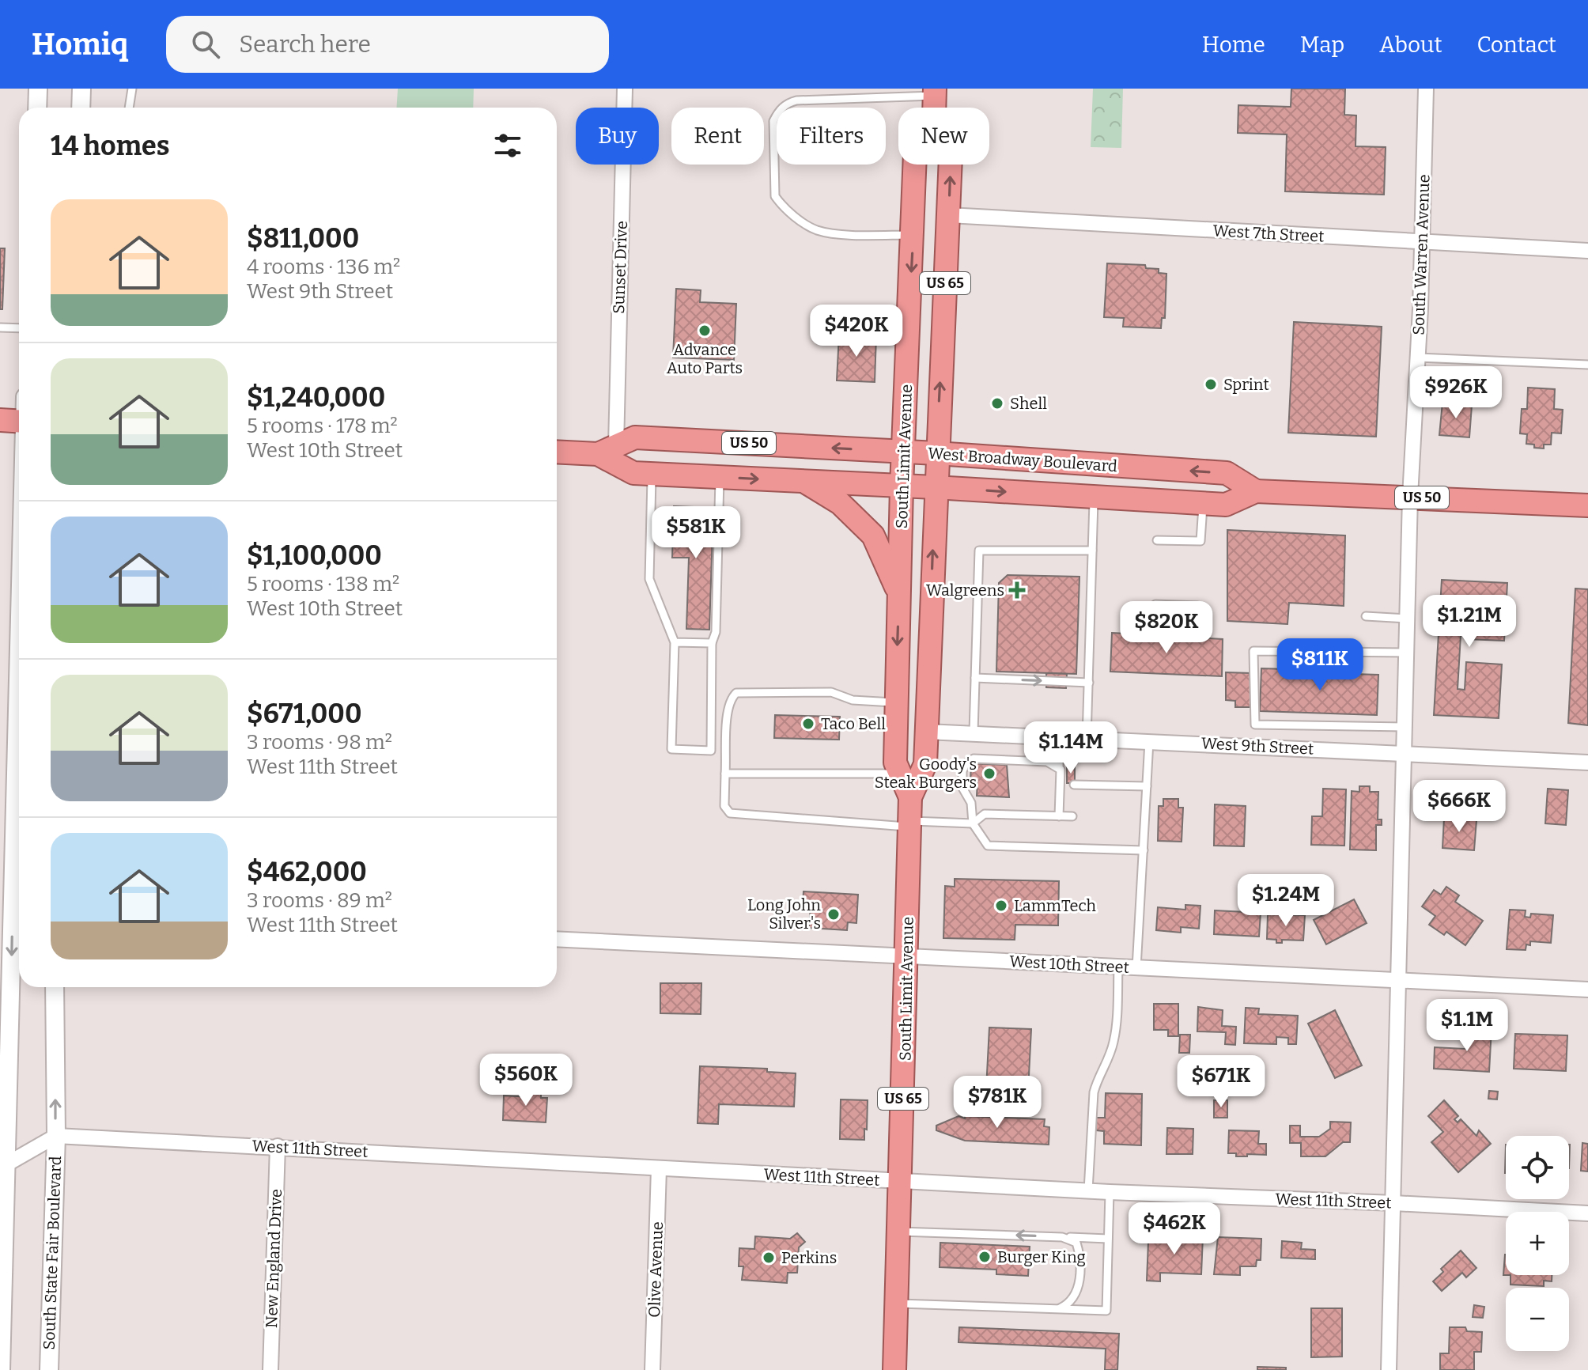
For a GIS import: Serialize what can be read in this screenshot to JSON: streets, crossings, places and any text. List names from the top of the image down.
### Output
{
  "streets": {
    "highway": [
      "US 65",
      "US 50",
      "South Limit Avenue",
      "West Broadway Boulevard"
    ],
    "street": [
      "West 7th Street",
      "South Warren Avenue",
      "Sunset Drive",
      "West 9th Street",
      "West 10th Street",
      "West 11th Street",
      "South State Fair Boulevard",
      "New England Drive",
      "Olive Avenue"
    ]
  },
  "crossings": [
    ["West 7th Street", "South Warren Avenue"],
    ["West 7th Street", "South Limit Avenue"],
    ["South Warren Avenue", "West Broadway Boulevard"],
    ["South Warren Avenue", "West 9th Street"],
    ["South Warren Avenue", "West 10th Street"],
    ["South Warren Avenue", "West 11th Street"],
    ["Sunset Drive", "West Broadway Boulevard"],
    ["South Limit Avenue", "West Broadway Boulevard"],
    ["South Limit Avenue", "West 9th Street"],
    ["South Limit Avenue", "West 10th Street"],
    ["South Limit Avenue", "West 11th Street"],
    ["West 11th Street", "South State Fair Boulevard"],
    ["West 11th Street", "New England Drive"],
    ["West 11th Street", "Olive Avenue"]
  ],
  "places": {
    "other": [
      "Advance Auto Parts",
      "Sprint",
      "Shell",
      "Taco Bell",
      "Goody's Steak Burgers",
      "LammTech",
      "Long John Silver's",
      "Burger King",
      "Perkins"
    ],
    "health": ["Walgreens"]
  },
  "page": {
    "header": "Homiq",
    "search": "Search here",
    "nav": [
      "Home",
      "Map",
      "About",
      "Contact"
    ],
    "chip": [
      "Buy",
      "Rent",
      "Filters",
      "New"
    ],
    "heading": "14 homes",
    "list": [
      {
        "name": "$811,000",
        "note": "4 rooms · 136 m² · West 9th Street"
      },
      {
        "name": "$1,240,000",
        "note": "5 rooms · 178 m² · West 10th Street"
      },
      {
        "name": "$1,100,000",
        "note": "5 rooms · 138 m² · West 10th Street"
      },
      {
        "name": "$671,000",
        "note": "3 rooms · 98 m² · West 11th Street"
      },
      {
        "name": "$462,000",
        "note": "3 rooms · 89 m² · West 11th Street"
      }
    ],
    "price": [
      "$420K",
      "$926K",
      "$581K",
      "$1.21M",
      "$820K",
      "$811K",
      "$1.14M",
      "$666K",
      "$1.24M",
      "$1.1M",
      "$560K",
      "$671K",
      "$781K",
      "$462K"
    ],
    "map_buttons": ["+", "−"]
  }
}
